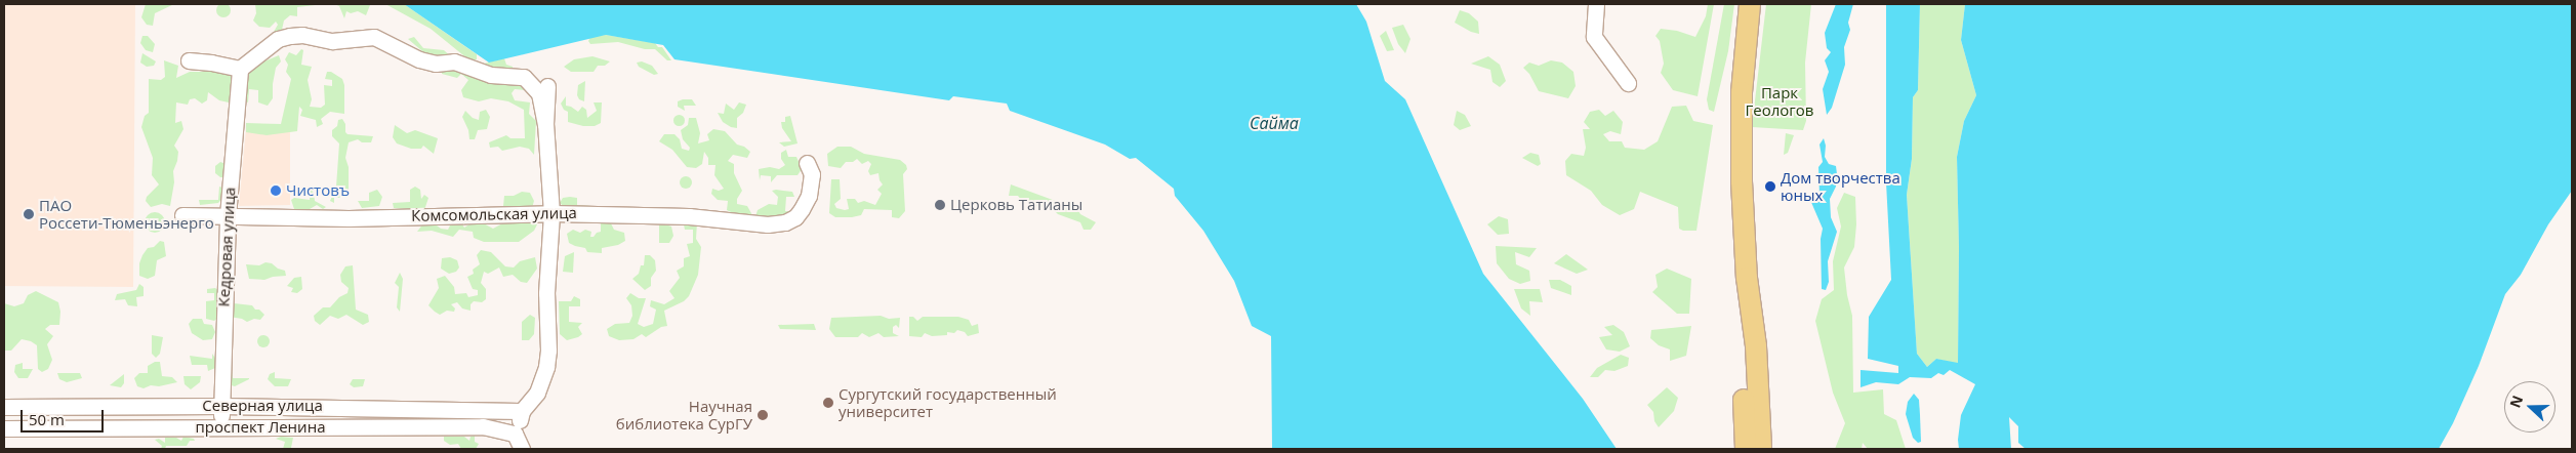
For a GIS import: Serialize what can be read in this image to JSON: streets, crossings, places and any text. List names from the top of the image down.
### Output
{
  "streets": {
    "street": [
      "Комсомольская улица",
      "Кедровая улица",
      "Северная улица",
      "проспект Ленина"
    ]
  },
  "crossings": [
    ["Комсомольская улица", "Кедровая улица"],
    ["Кедровая улица", "Северная улица"],
    ["Кедровая улица", "проспект Ленина"]
  ],
  "water": ["Сайма"],
  "parks": ["Парк Геологов"],
  "places": [
    "Дом творчества юных",
    "Чистовъ",
    "Церковь Татианы",
    "ПАО Россети-Тюменьэнерго",
    "Сургутский государственный университет",
    "Научная библиотека СурГУ"
  ],
  "scale_bar": "50 m",
  "north": "left"
}
